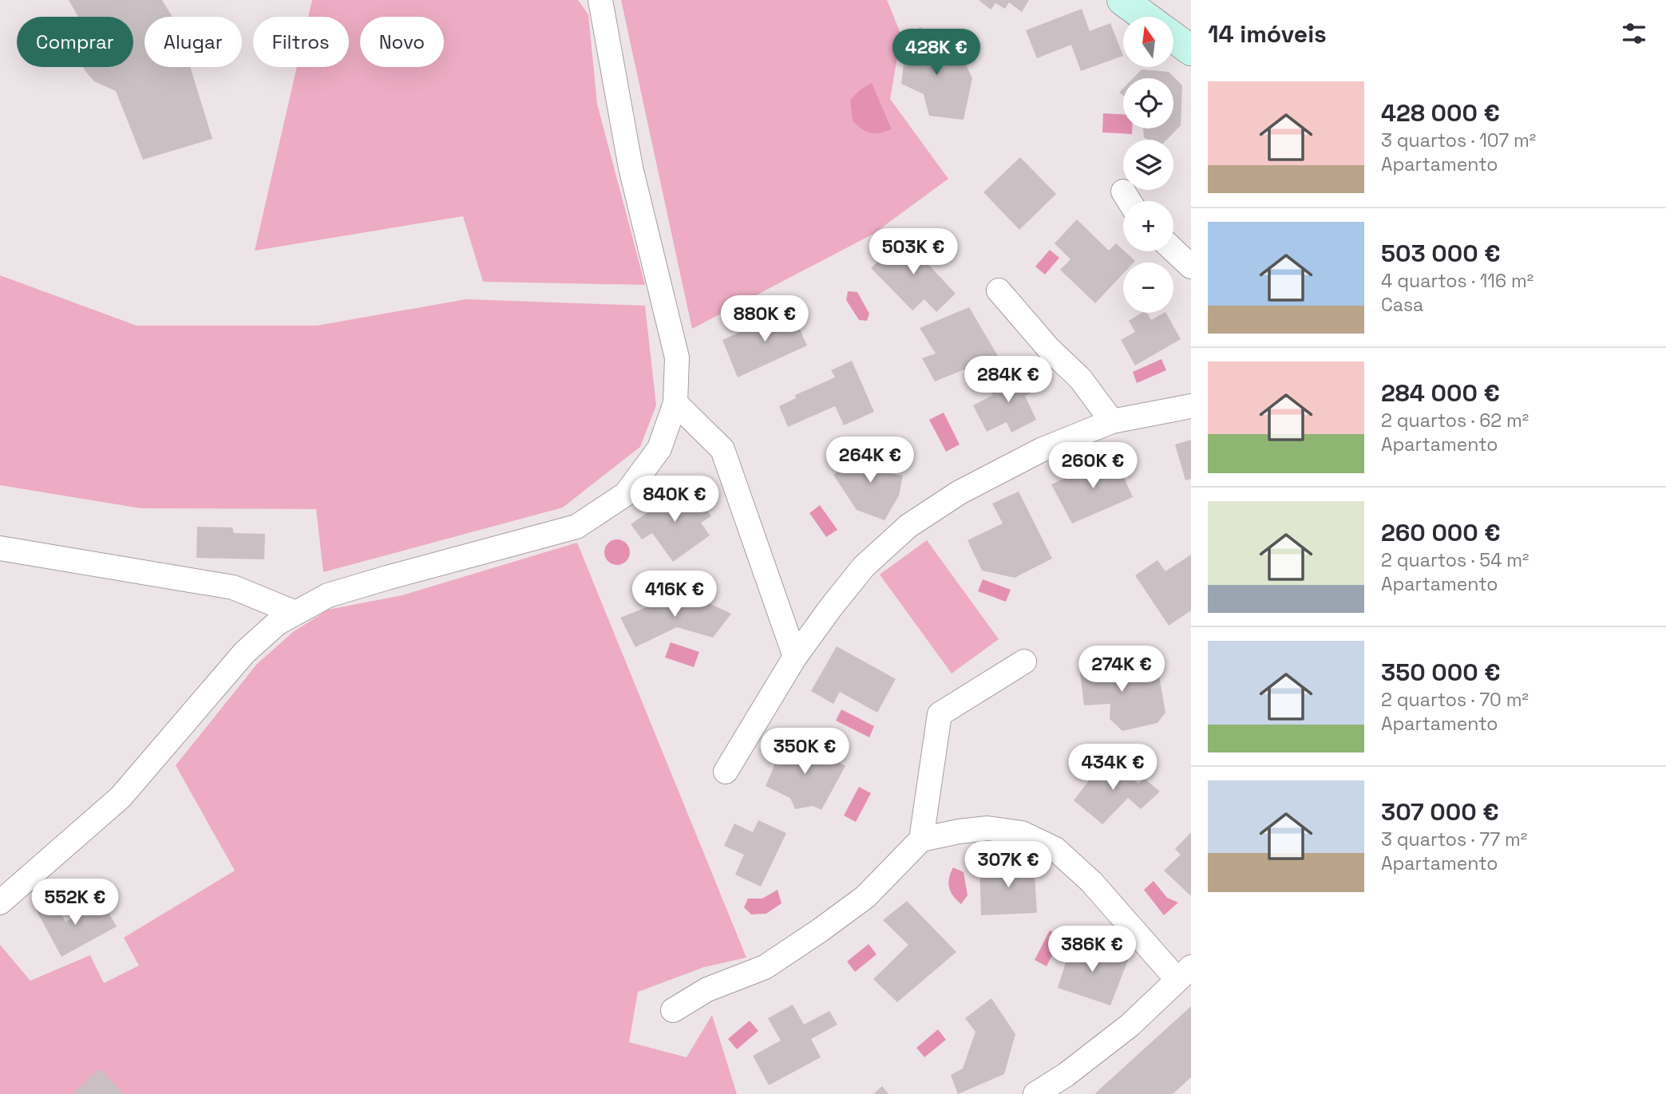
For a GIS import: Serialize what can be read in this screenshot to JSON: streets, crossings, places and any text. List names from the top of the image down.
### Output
{
  "north": "top",
  "page": {
    "heading": "14 imóveis",
    "map_buttons": ["+", "−"],
    "chip": [
      "Comprar",
      "Alugar",
      "Filtros",
      "Novo"
    ],
    "price": [
      "428K €",
      "503K €",
      "880K €",
      "284K €",
      "264K €",
      "260K €",
      "840K €",
      "416K €",
      "274K €",
      "350K €",
      "434K €",
      "307K €",
      "552K €",
      "386K €"
    ],
    "list": [
      {
        "name": "428 000 €",
        "note": "3 quartos · 107 m² · Apartamento"
      },
      {
        "name": "503 000 €",
        "note": "4 quartos · 116 m² · Casa"
      },
      {
        "name": "284 000 €",
        "note": "2 quartos · 62 m² · Apartamento"
      },
      {
        "name": "260 000 €",
        "note": "2 quartos · 54 m² · Apartamento"
      },
      {
        "name": "350 000 €",
        "note": "2 quartos · 70 m² · Apartamento"
      },
      {
        "name": "307 000 €",
        "note": "3 quartos · 77 m² · Apartamento"
      }
    ]
  }
}
